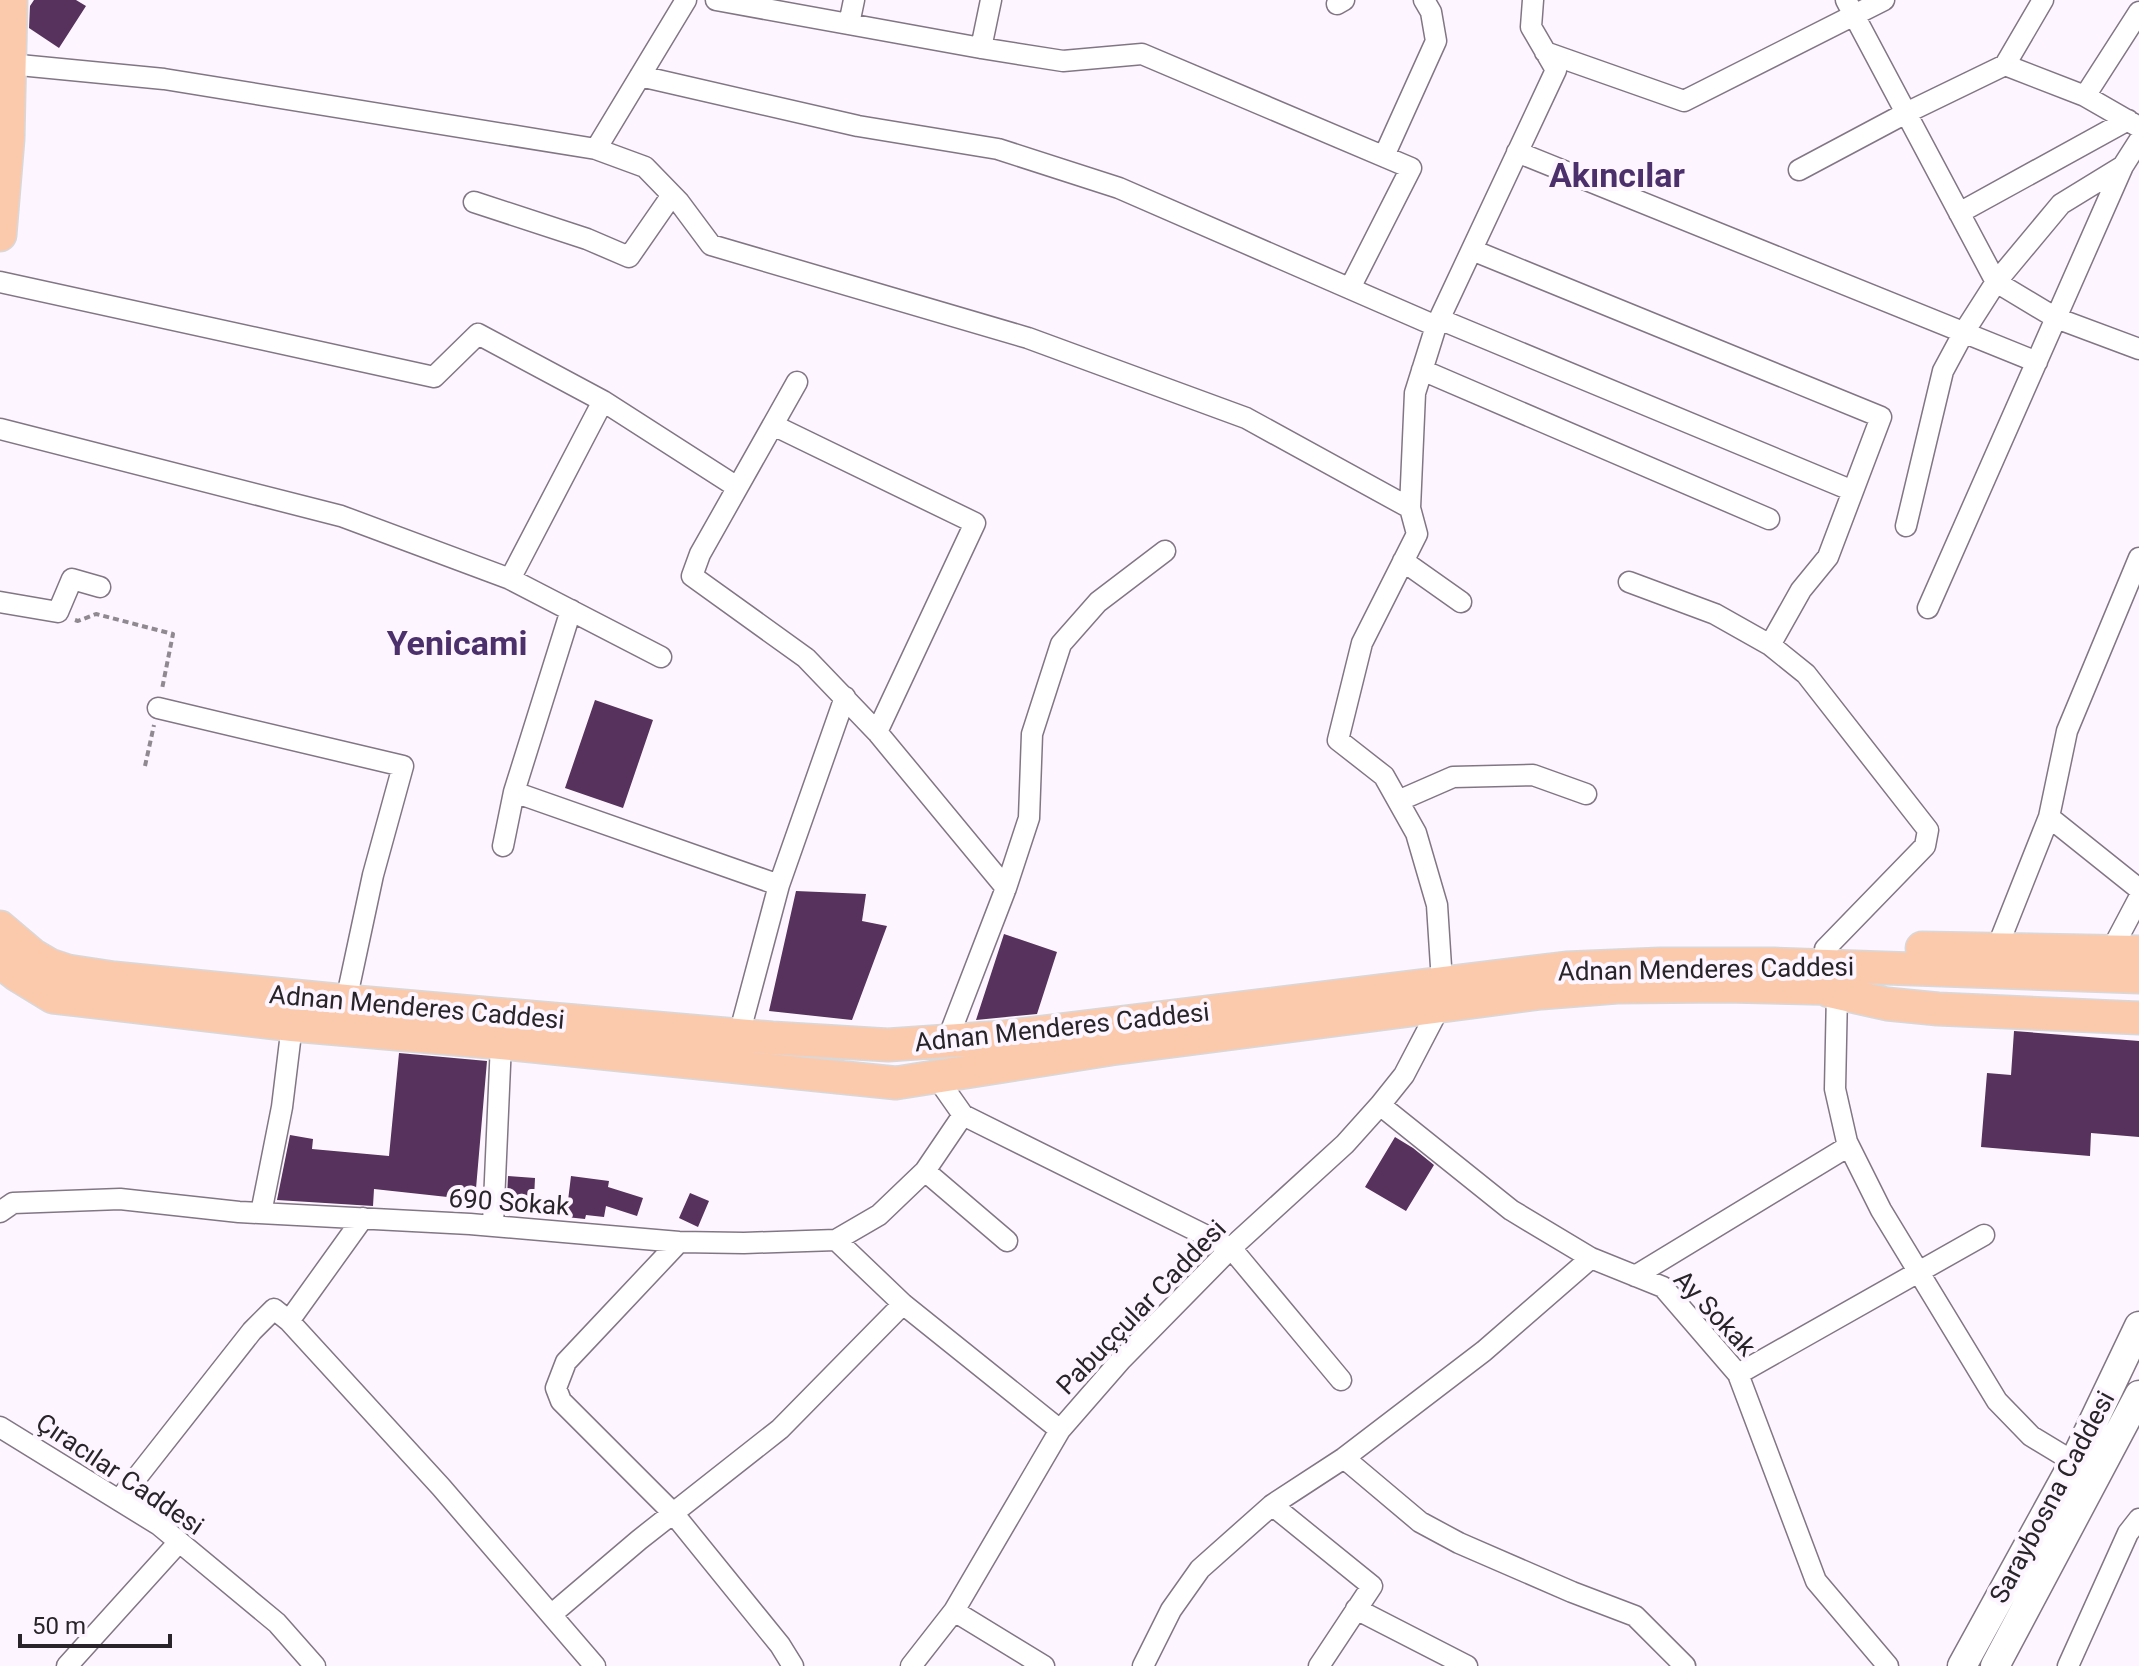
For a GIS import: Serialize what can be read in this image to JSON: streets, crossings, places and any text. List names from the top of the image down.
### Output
{
  "streets": {
    "main road": ["Adnan Menderes Caddesi", "Saraybosna Caddesi"],
    "street": [
      "690 Sokak",
      "Pabuççular Caddesi",
      "Ay Sokak",
      "Çıracılar Caddesi"
    ]
  },
  "crossings": [
    ["Adnan Menderes Caddesi", "Pabuççular Caddesi"],
    ["Pabuççular Caddesi", "Ay Sokak"]
  ],
  "districts": ["Akıncılar", "Yenicami"],
  "scale_bar": "50 m"
}
